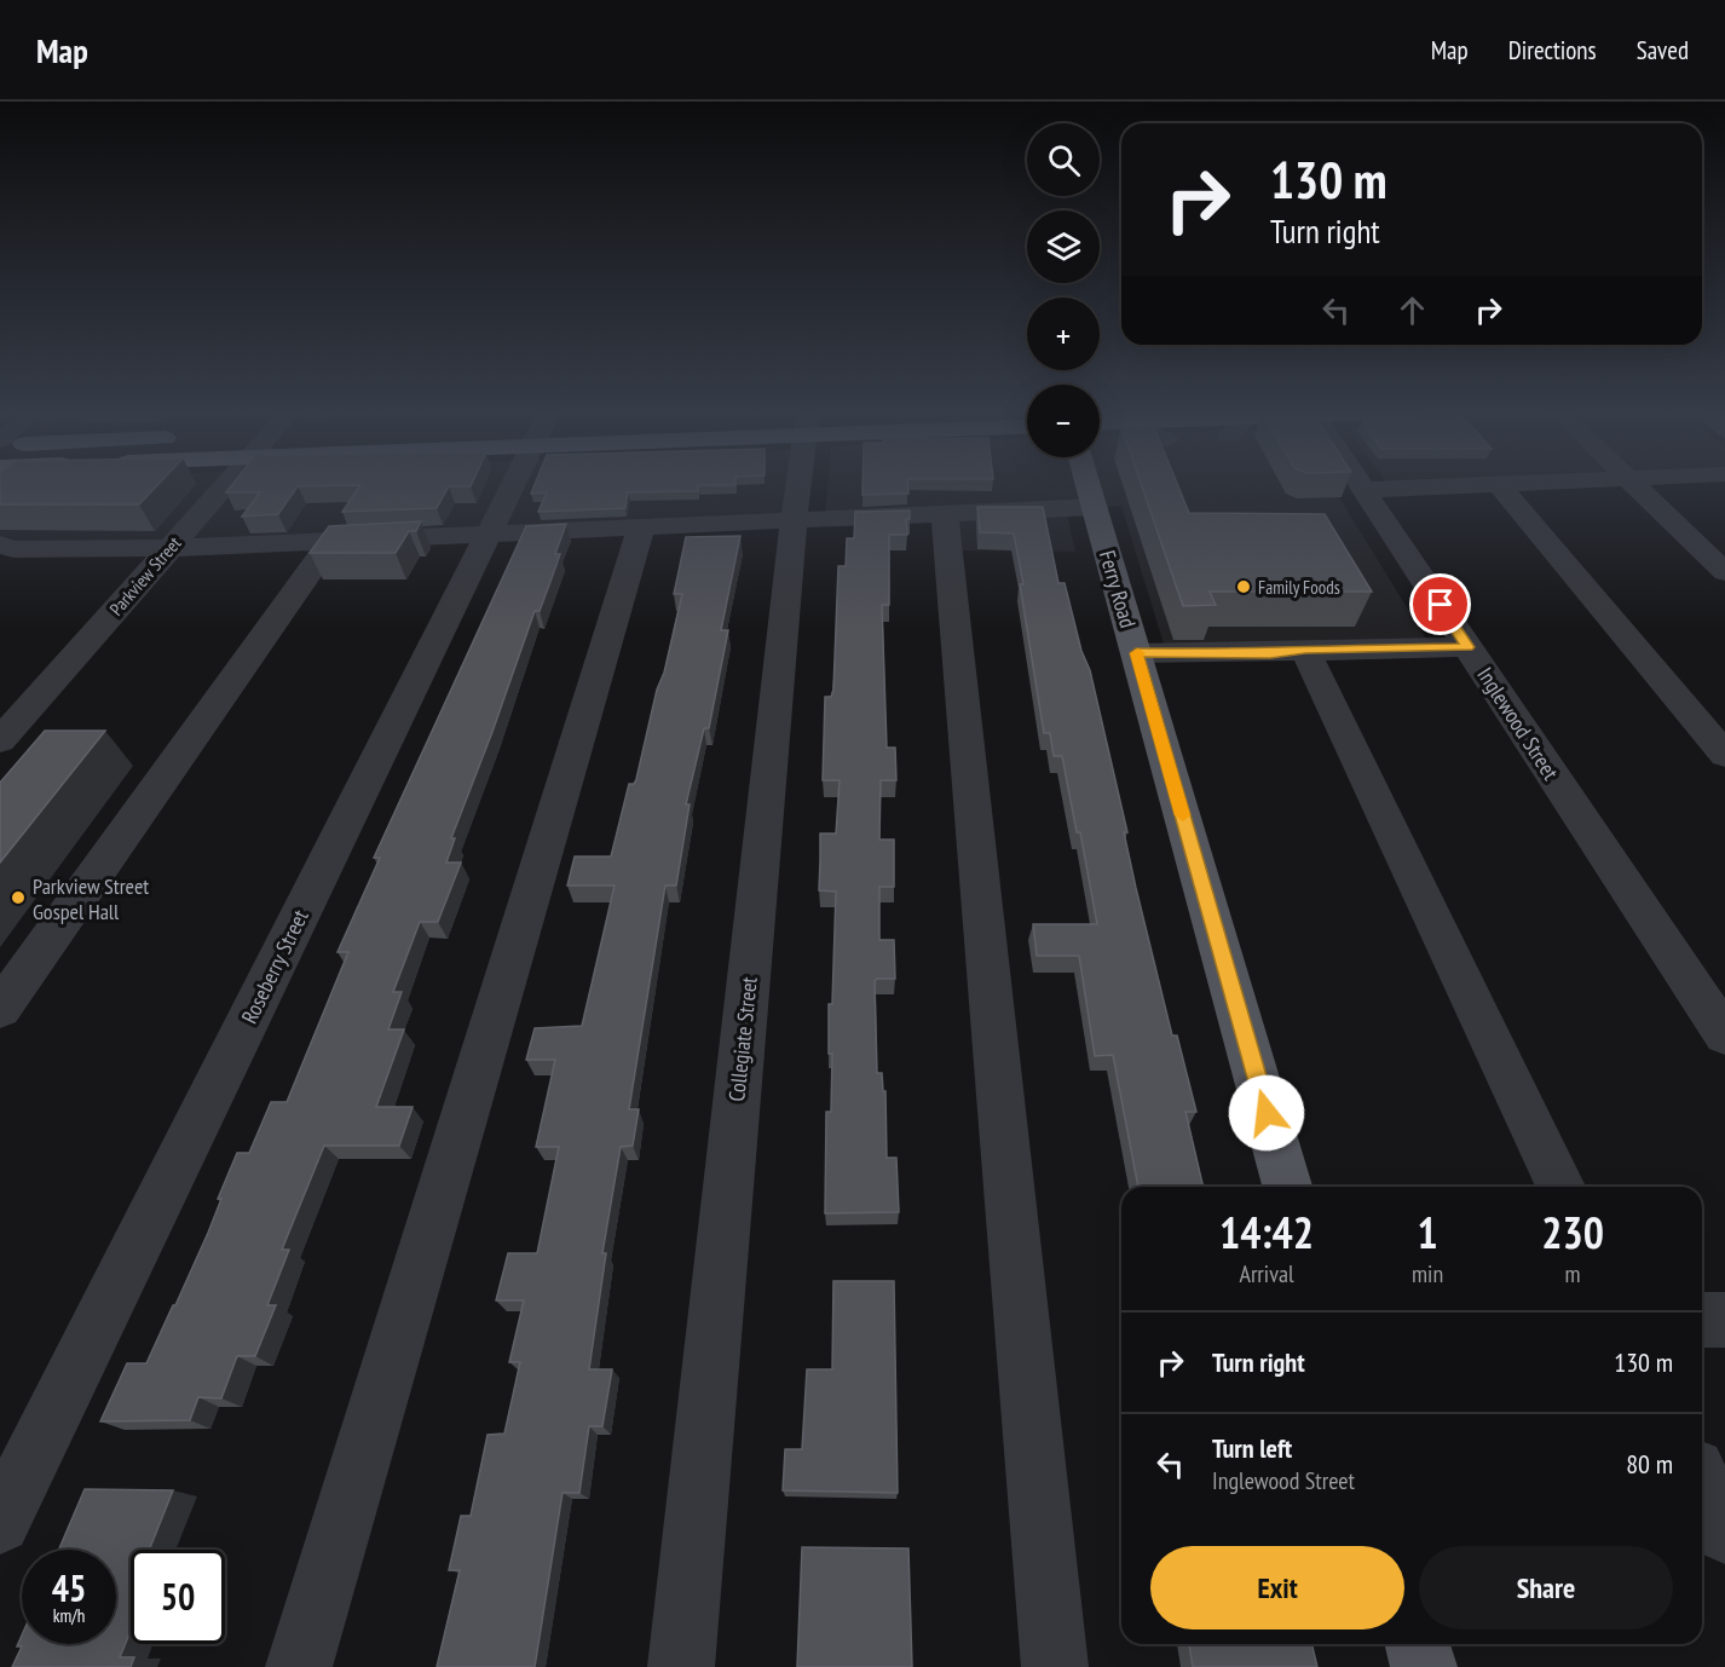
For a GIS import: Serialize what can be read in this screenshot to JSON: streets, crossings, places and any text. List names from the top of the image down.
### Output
{
  "streets": {
    "main road": ["Ferry Road"],
    "street": [
      "Parkview Street",
      "Inglewood Street",
      "Roseberry Street",
      "Collegiate Street"
    ]
  },
  "places": ["Family Foods", "Parkview Street Gospel Hall"],
  "page": {
    "header": "Map",
    "nav": ["Map", "Directions", "Saved"],
    "map_buttons": ["+", "−"],
    "turn": ["130 m", "Turn right"],
    "eta": [
      "14:42",
      "Arrival",
      "1",
      "min",
      "230",
      "m"
    ],
    "list": [
      {
        "name": "Turn right",
        "value": "130 m"
      },
      {
        "name": "Turn left",
        "note": "Inglewood Street",
        "value": "80 m"
      }
    ],
    "buttons": ["Exit", "Share"],
    "speed": "45 km/h",
    "limit": "50"
  }
}
